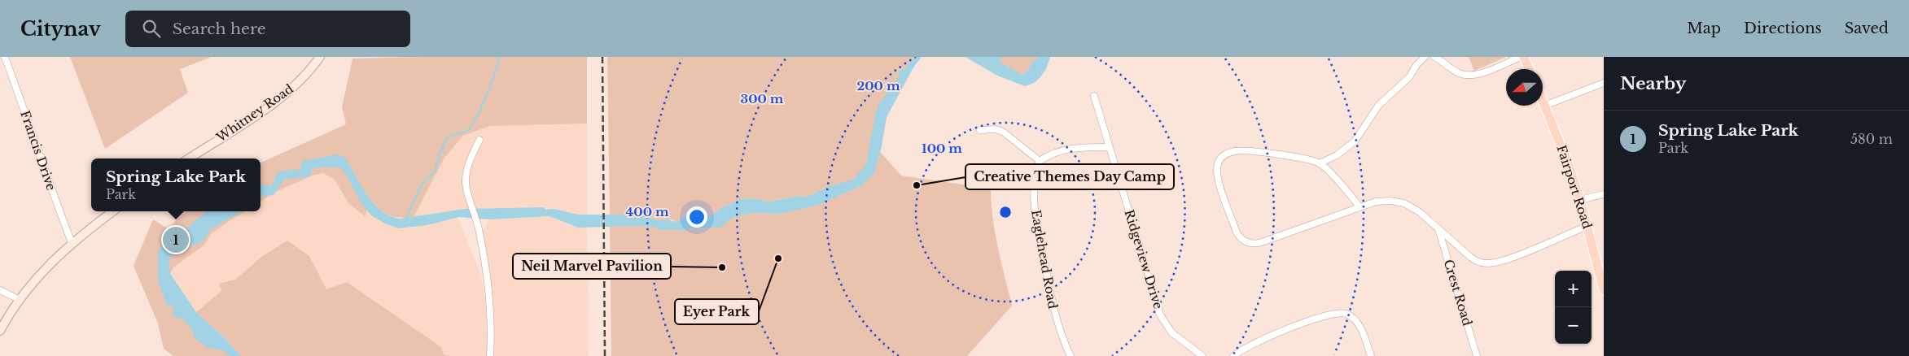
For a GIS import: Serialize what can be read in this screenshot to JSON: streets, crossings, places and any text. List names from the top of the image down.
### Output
{
  "streets": {
    "main road": ["Whitney Road", "Fairport Road"],
    "street": [
      "Francis Drive",
      "Eaglehead Road",
      "Ridgeview Drive",
      "Crest Road"
    ]
  },
  "places": ["Creative Themes Day Camp", "Eyer Park", "Neil Marvel Pavilion"],
  "north": "left",
  "page": {
    "header": "Citynav",
    "search": "Search here",
    "nav": ["Map", "Directions", "Saved"],
    "heading": "Nearby",
    "list": [
      {
        "mark": "1",
        "name": "Spring Lake Park",
        "note": "Park",
        "value": "580 m"
      }
    ],
    "popup": ["Spring Lake Park", "Park"],
    "pins": "1",
    "map_buttons": ["+", "−"]
  },
  "rings": [
    "200 m",
    "300 m",
    "100 m",
    "400 m"
  ]
}
